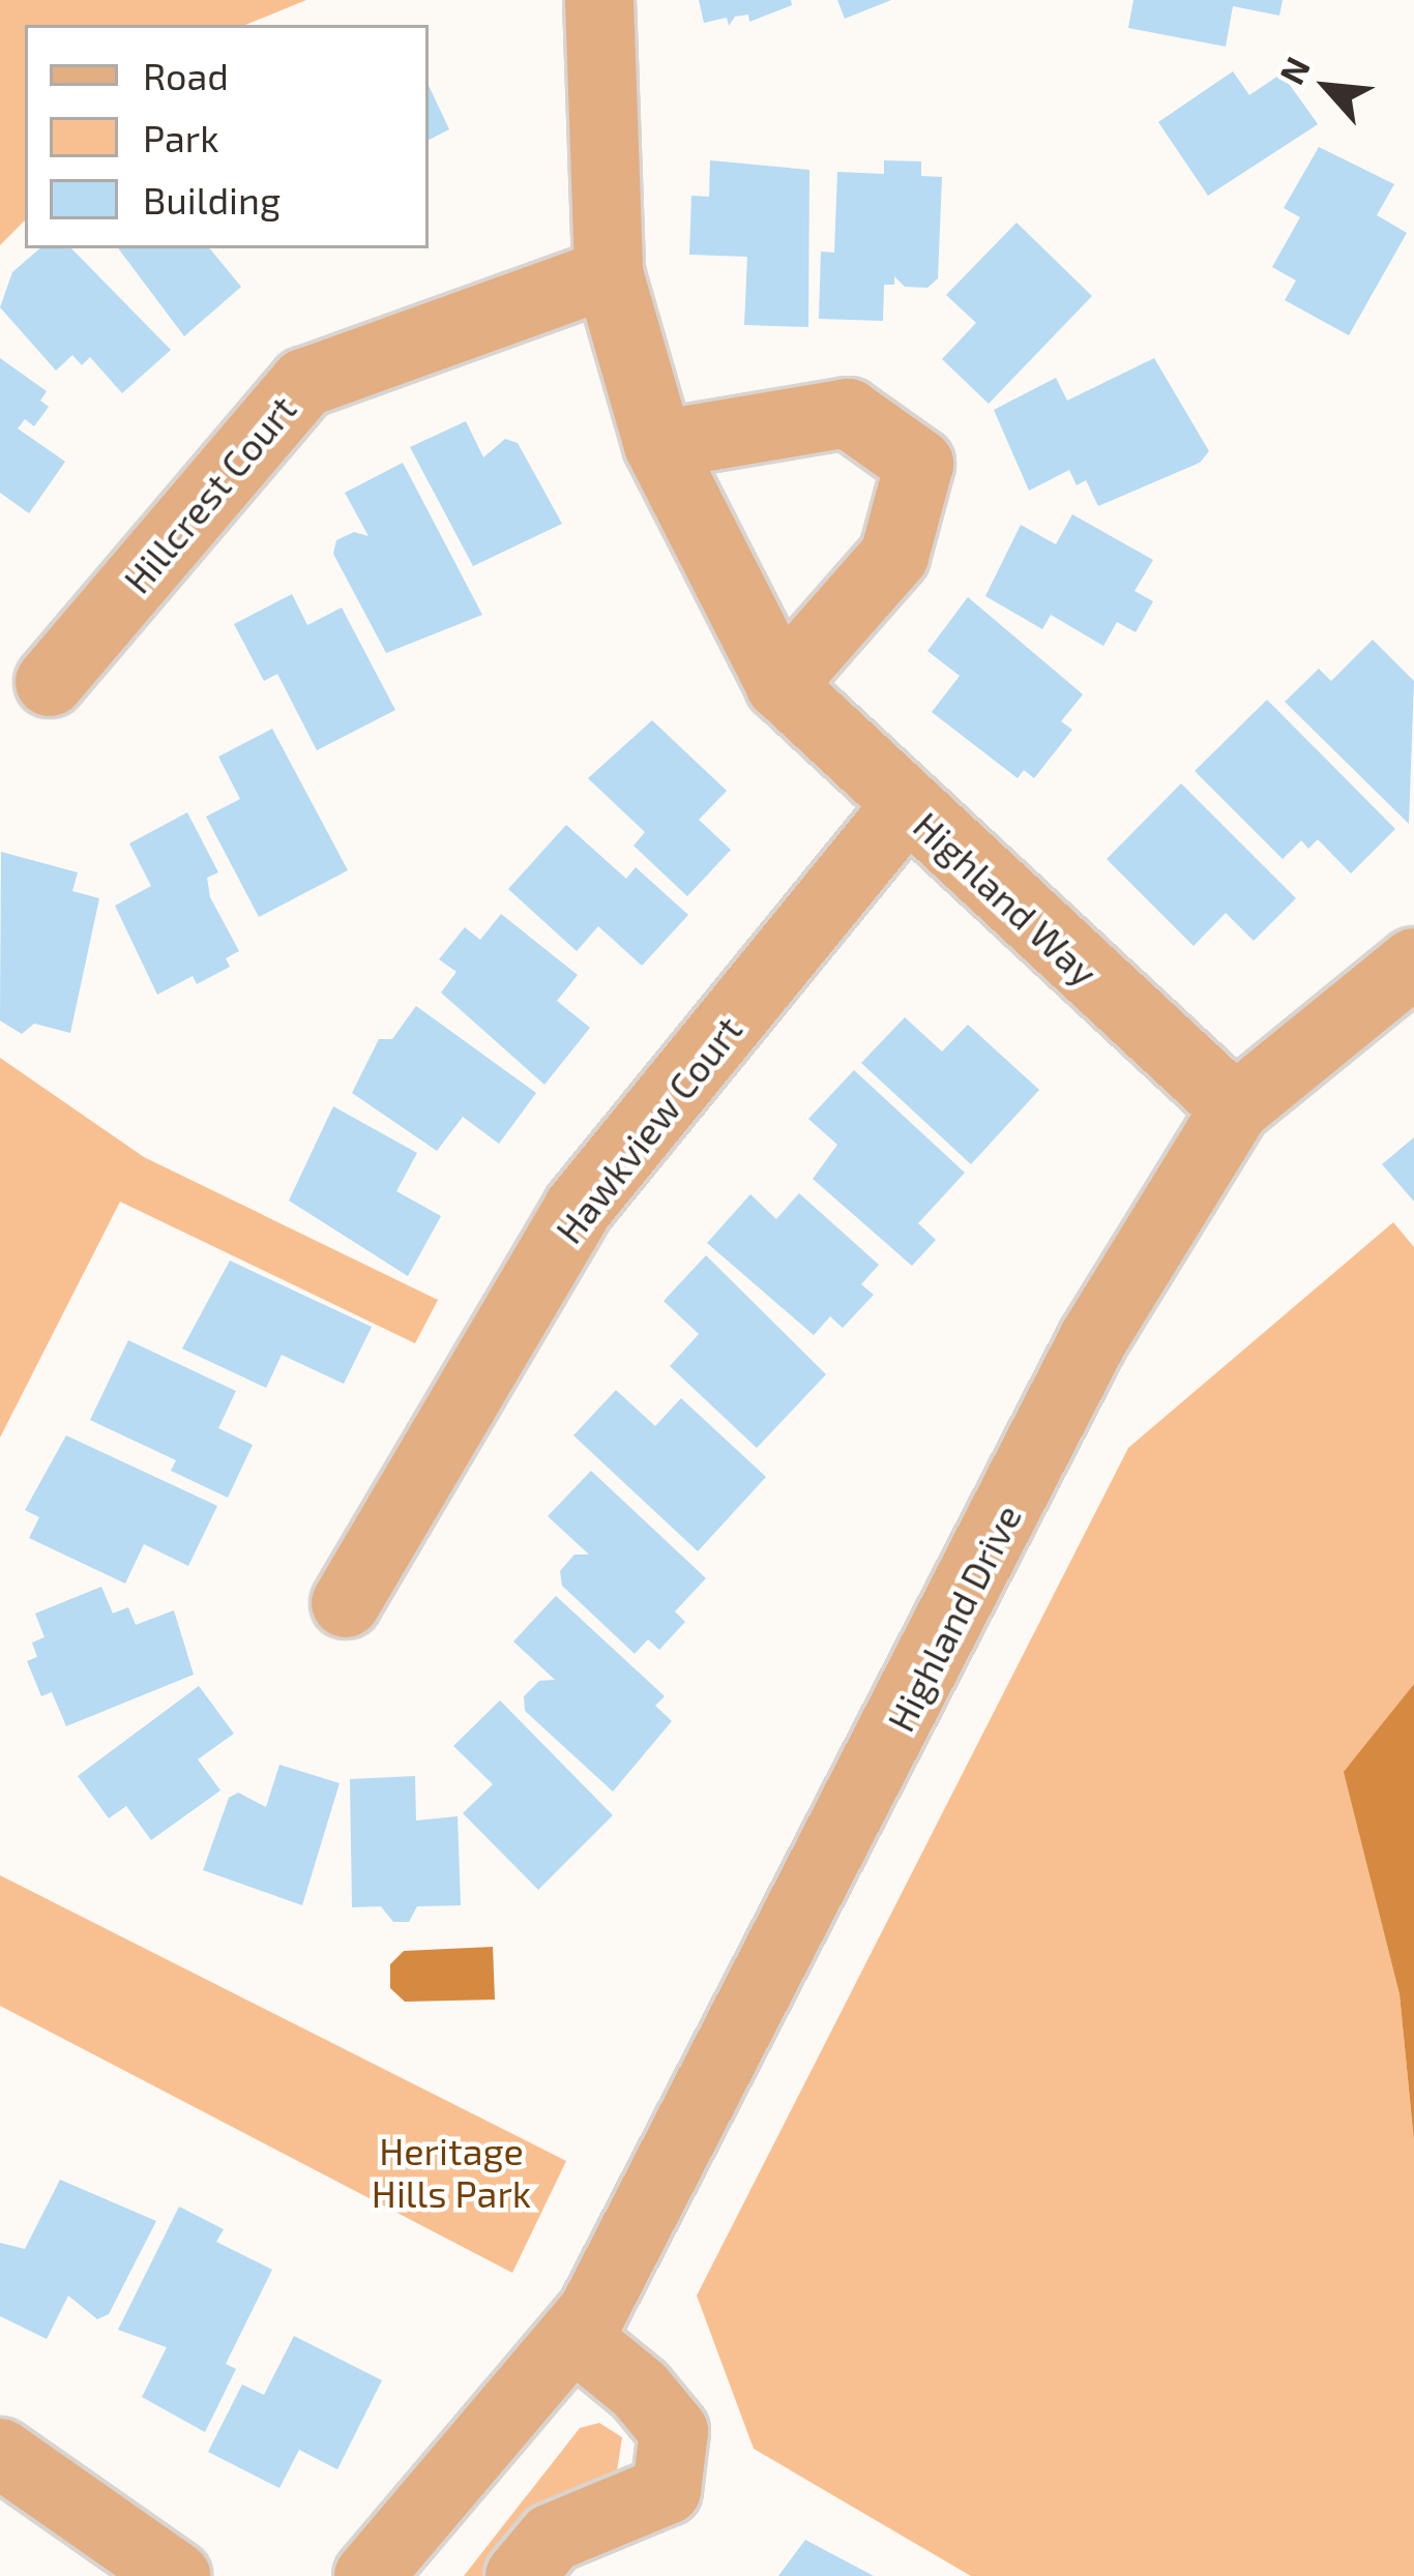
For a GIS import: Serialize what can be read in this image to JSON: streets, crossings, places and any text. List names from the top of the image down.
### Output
{
  "streets": {
    "street": [
      "Hillcrest Court",
      "Highland Way",
      "Hawkview Court",
      "Highland Drive"
    ]
  },
  "crossings": [
    ["Hillcrest Court", "Highland Way"],
    ["Highland Way", "Hawkview Court"],
    ["Highland Way", "Highland Drive"]
  ],
  "parks": ["Heritage Hills Park"],
  "legend": ["Road", "Park", "Building"],
  "north": "top left"
}
